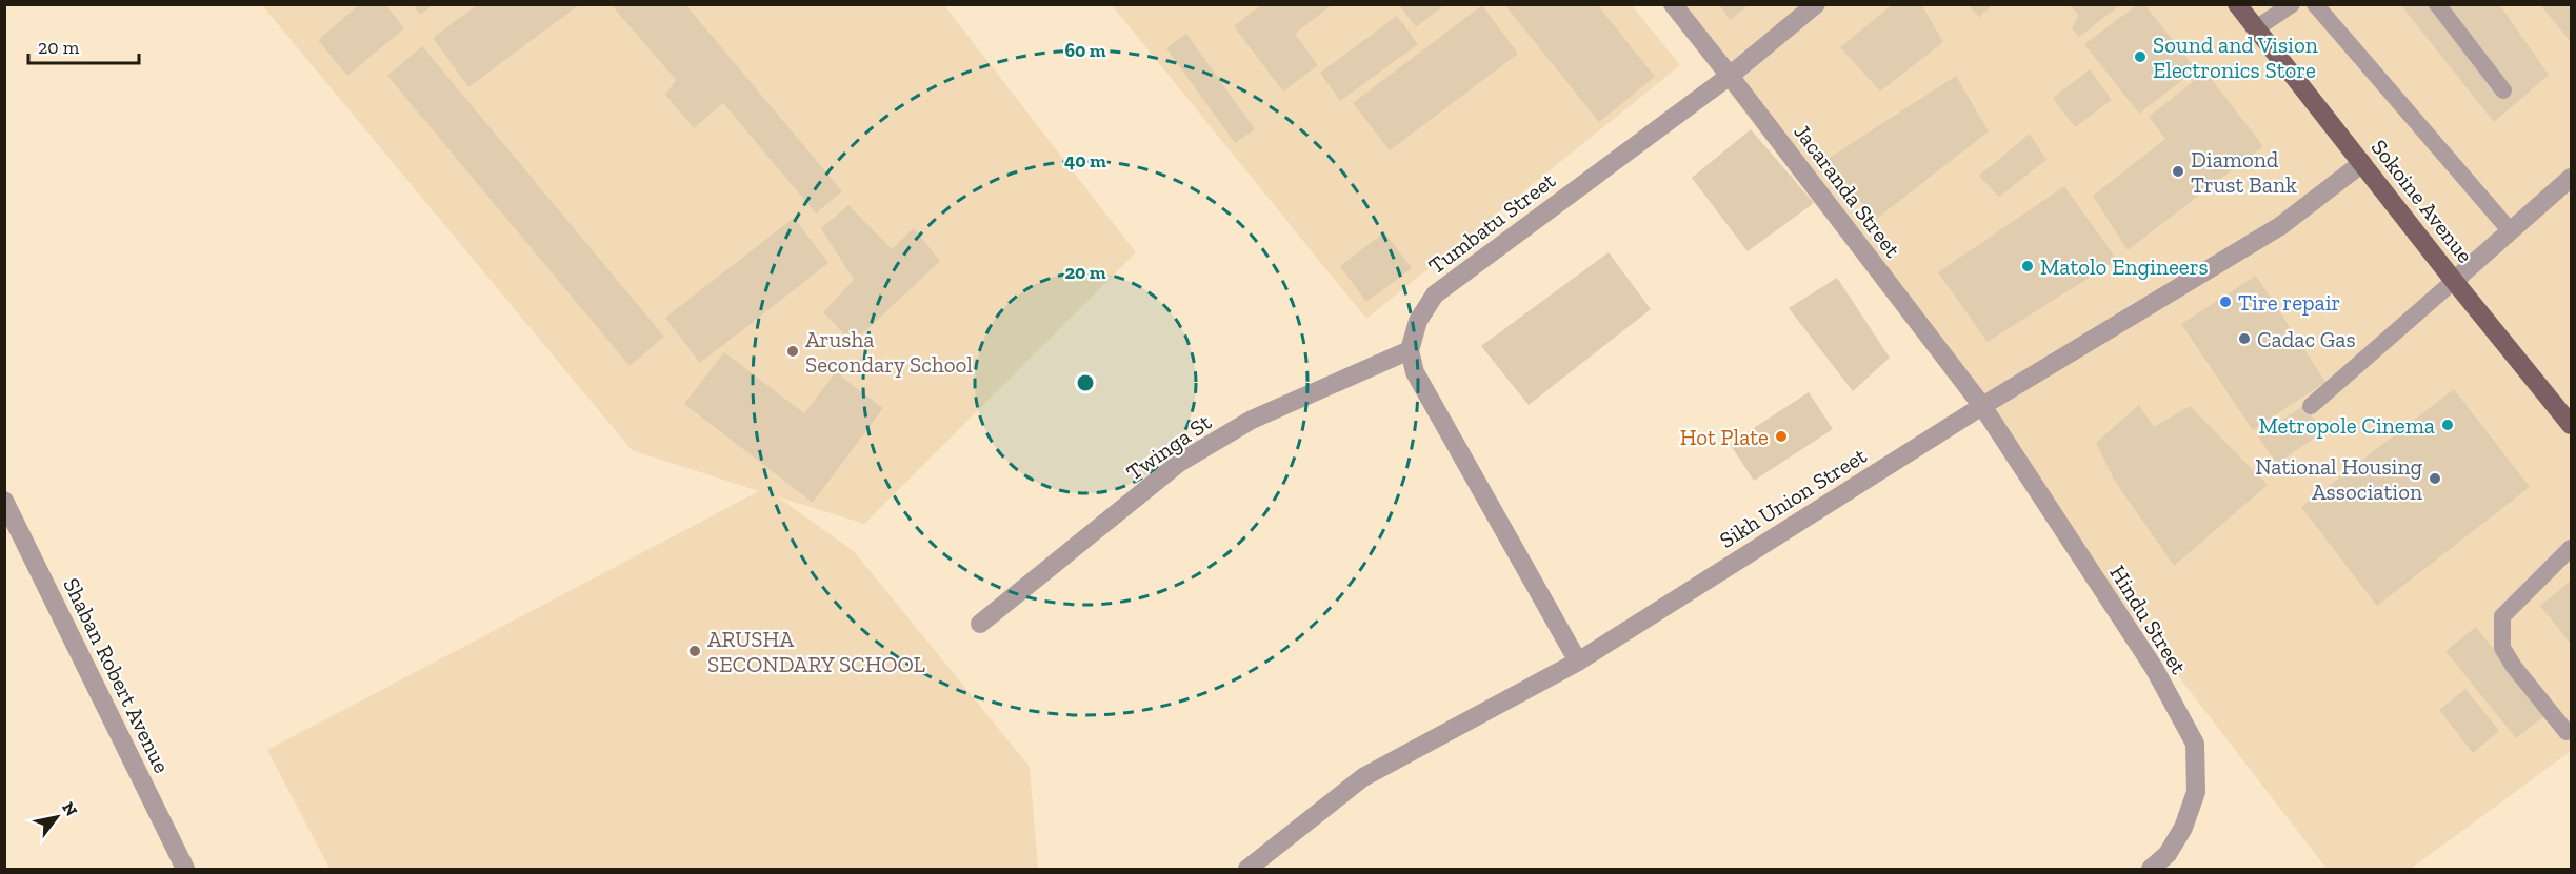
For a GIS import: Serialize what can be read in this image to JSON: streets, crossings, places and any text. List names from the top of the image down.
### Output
{
  "streets": {
    "main road": ["Sokoine Avenue"],
    "street": [
      "Jacaranda Street",
      "Tumbatu Street",
      "Twinga St",
      "Sikh Union Street",
      "Hindu Street",
      "Shaban Robert Avenue"
    ]
  },
  "crossings": [
    ["Jacaranda Street", "Tumbatu Street"],
    ["Jacaranda Street", "Sikh Union Street"],
    ["Jacaranda Street", "Hindu Street"],
    ["Sokoine Avenue", "Sikh Union Street"],
    ["Tumbatu Street", "Twinga St"],
    ["Sikh Union Street", "Hindu Street"]
  ],
  "places": [
    "Sound and Vision Electronics Store",
    "Diamond Trust Bank",
    "Matolo Engineers",
    "Tire repair",
    "Cadac Gas",
    "Arusha Secondary School",
    "Metropole Cinema",
    "Hot Plate",
    "National Housing Association",
    "ARUSHA SECONDARY SCHOOL"
  ],
  "scale_bar": "20 m",
  "north": "top right",
  "rings": ["60 m", "40 m", "20 m"]
}
